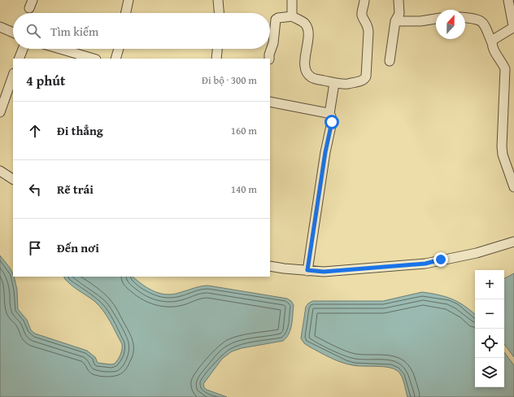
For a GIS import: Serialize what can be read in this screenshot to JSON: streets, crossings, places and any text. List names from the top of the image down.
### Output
{
  "north": "top",
  "page": {
    "search": "Tìm kiếm",
    "heading": ["4 phút", "Đi bộ · 300 m"],
    "list": [
      ["Đi thẳng", "160 m"],
      ["Rẽ trái", "140 m"],
      "Đến nơi"
    ],
    "map_buttons": ["+", "−"]
  }
}
